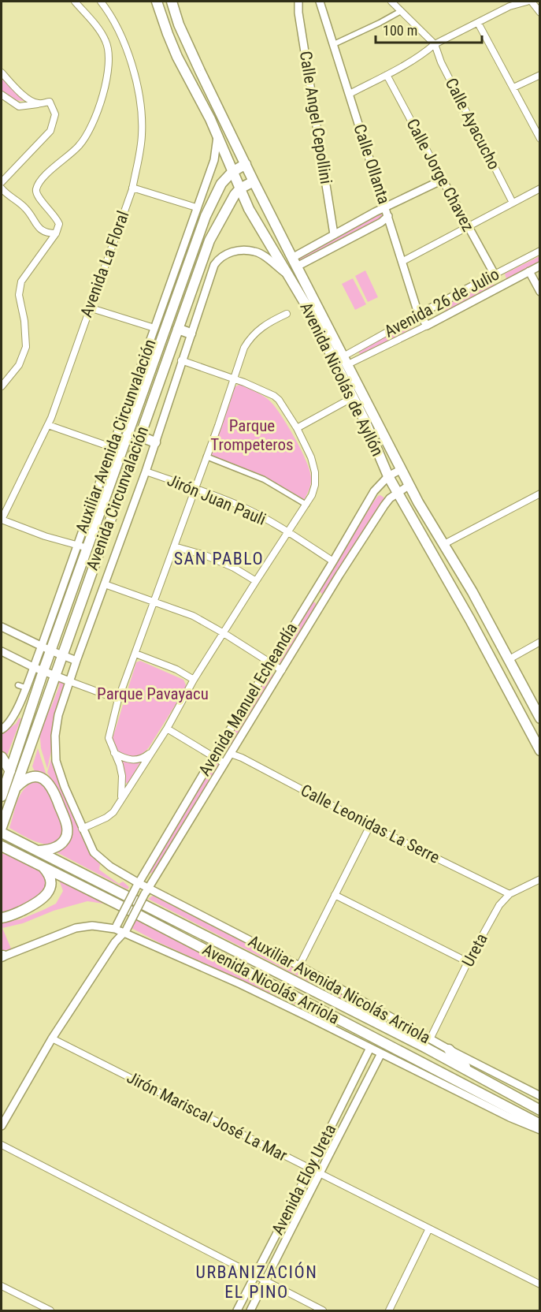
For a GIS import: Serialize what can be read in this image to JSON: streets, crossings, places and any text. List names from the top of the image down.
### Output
{
  "streets": {
    "main road": ["Avenida Nicolás de Ayllón", "Avenida Circunvalación", "Avenida Nicolás Arriola"],
    "street": [
      "Calle Angel Cepollini",
      "Calle Ayacucho",
      "Calle Ollanta",
      "Calle Jorge Chavez",
      "Avenida La Floral",
      "Avenida 26 de Julio",
      "Auxiliar Avenida Circunvalación",
      "Jirón Juan Pauli",
      "Avenida Manuel Echeandía",
      "Calle Leonidas La Serre",
      "Ureta",
      "Auxiliar Avenida Nicolás Arriola",
      "Jirón Mariscal José La Mar",
      "Avenida Eloy Ureta"
    ]
  },
  "crossings": [
    ["Calle Ollanta", "Avenida 26 de Julio"],
    ["Calle Jorge Chavez", "Avenida 26 de Julio"],
    ["Avenida 26 de Julio", "Avenida Nicolás de Ayllón"],
    ["Avenida Nicolás de Ayllón", "Auxiliar Avenida Circunvalación"],
    ["Avenida Nicolás de Ayllón", "Avenida Circunvalación"],
    ["Avenida Nicolás de Ayllón", "Avenida Manuel Echeandía"],
    ["Auxiliar Avenida Circunvalación", "Avenida Circunvalación"],
    ["Jirón Juan Pauli", "Avenida Manuel Echeandía"],
    ["Avenida Manuel Echeandía", "Calle Leonidas La Serre"],
    ["Avenida Manuel Echeandía", "Auxiliar Avenida Nicolás Arriola"],
    ["Avenida Manuel Echeandía", "Jirón Mariscal José La Mar"],
    ["Calle Leonidas La Serre", "Ureta"],
    ["Ureta", "Auxiliar Avenida Nicolás Arriola"],
    ["Auxiliar Avenida Nicolás Arriola", "Avenida Eloy Ureta"],
    ["Jirón Mariscal José La Mar", "Avenida Eloy Ureta"]
  ],
  "districts": ["SAN PABLO", "URBANIZACIÓN EL PINO"],
  "parks": ["Parque Trompeteros", "Parque Pavayacu"],
  "scale_bar": "100 m"
}
